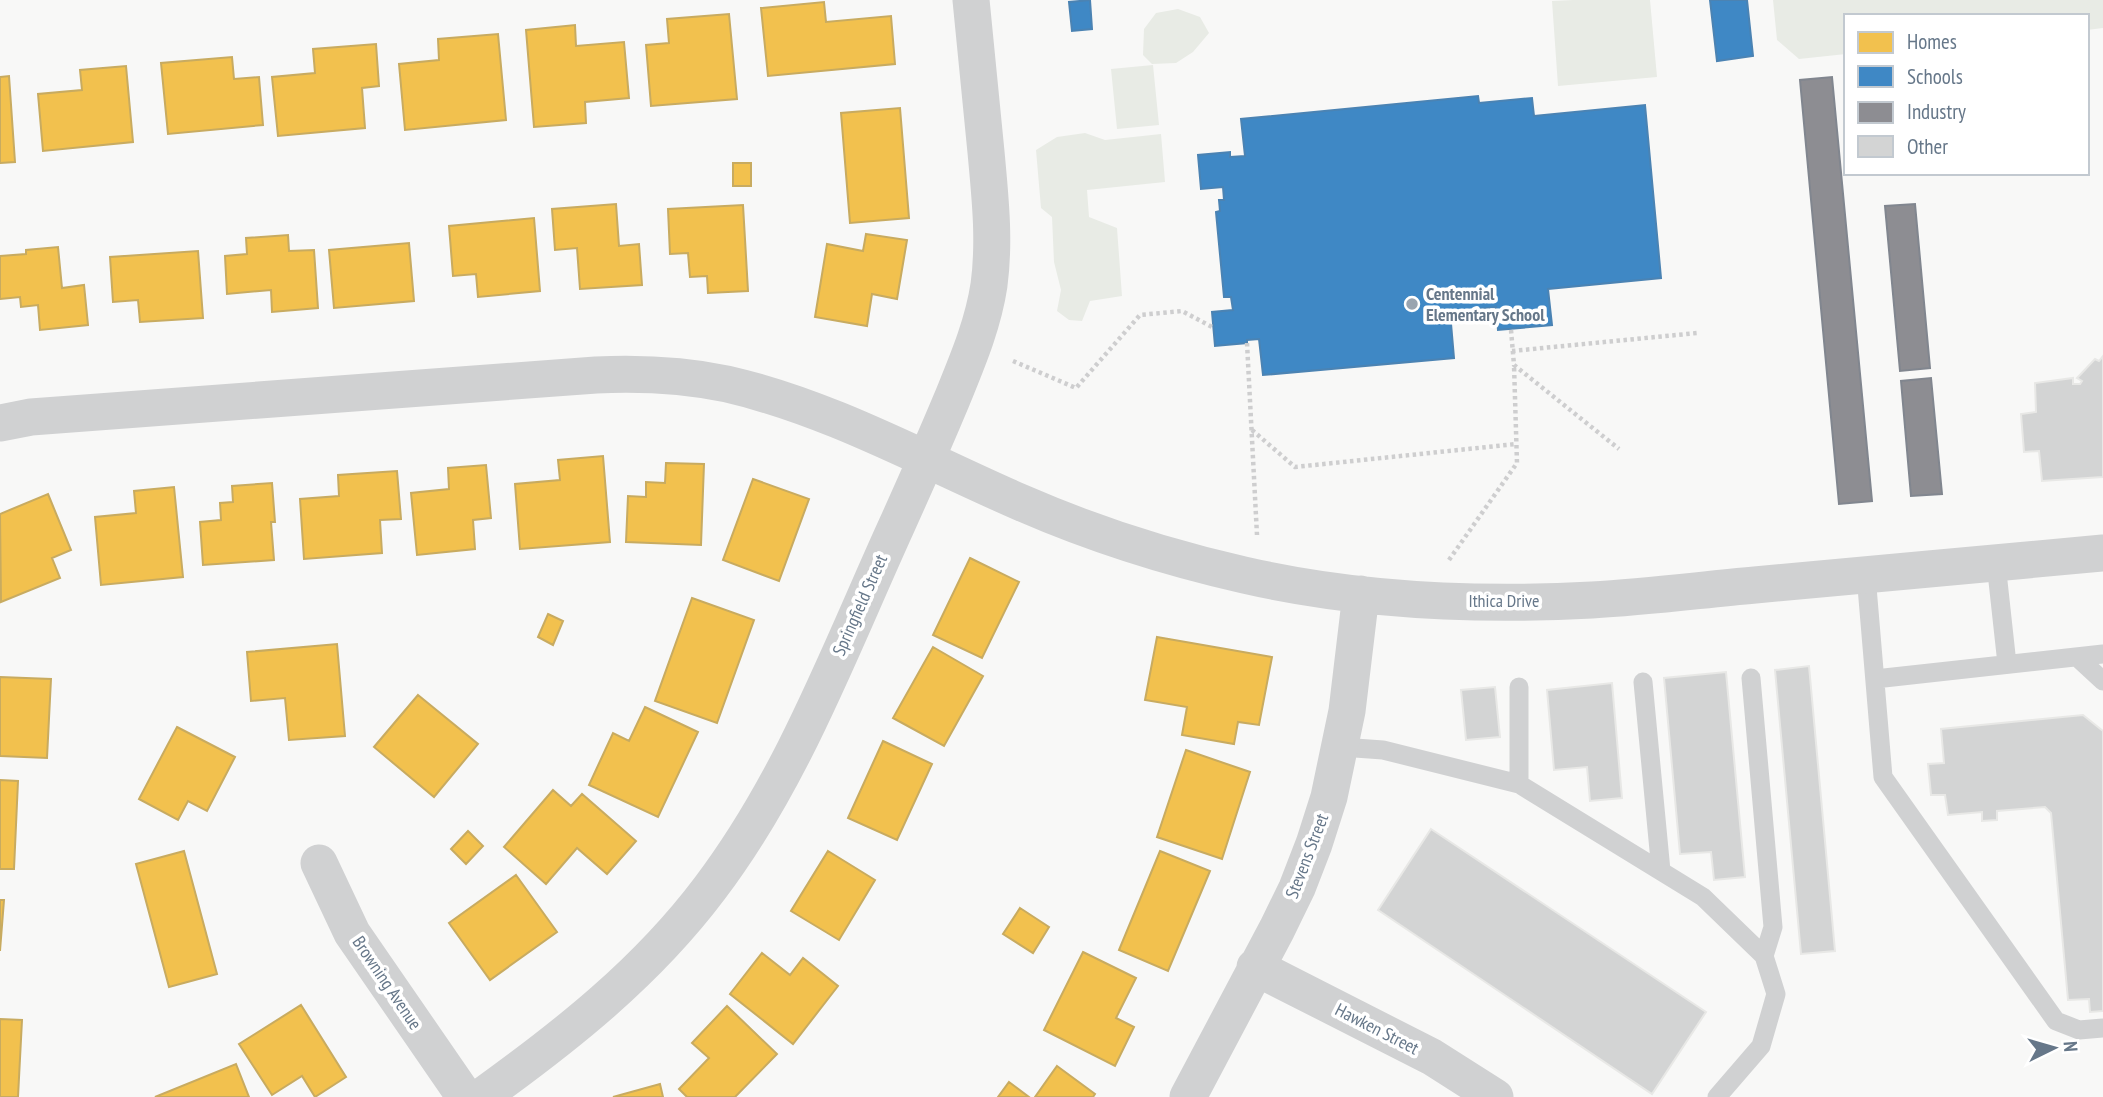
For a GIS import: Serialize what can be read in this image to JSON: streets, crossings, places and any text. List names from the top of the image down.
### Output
{
  "streets": {
    "street": [
      "Ithica Drive",
      "Springfield Street",
      "Stevens Street",
      "Browning Avenue",
      "Hawken Street"
    ]
  },
  "crossings": [
    ["Ithica Drive", "Springfield Street"],
    ["Ithica Drive", "Stevens Street"],
    ["Stevens Street", "Hawken Street"]
  ],
  "places": ["Centennial Elementary School"],
  "legend": [
    "Homes",
    "Schools",
    "Industry",
    "Other"
  ],
  "north": "right"
}
